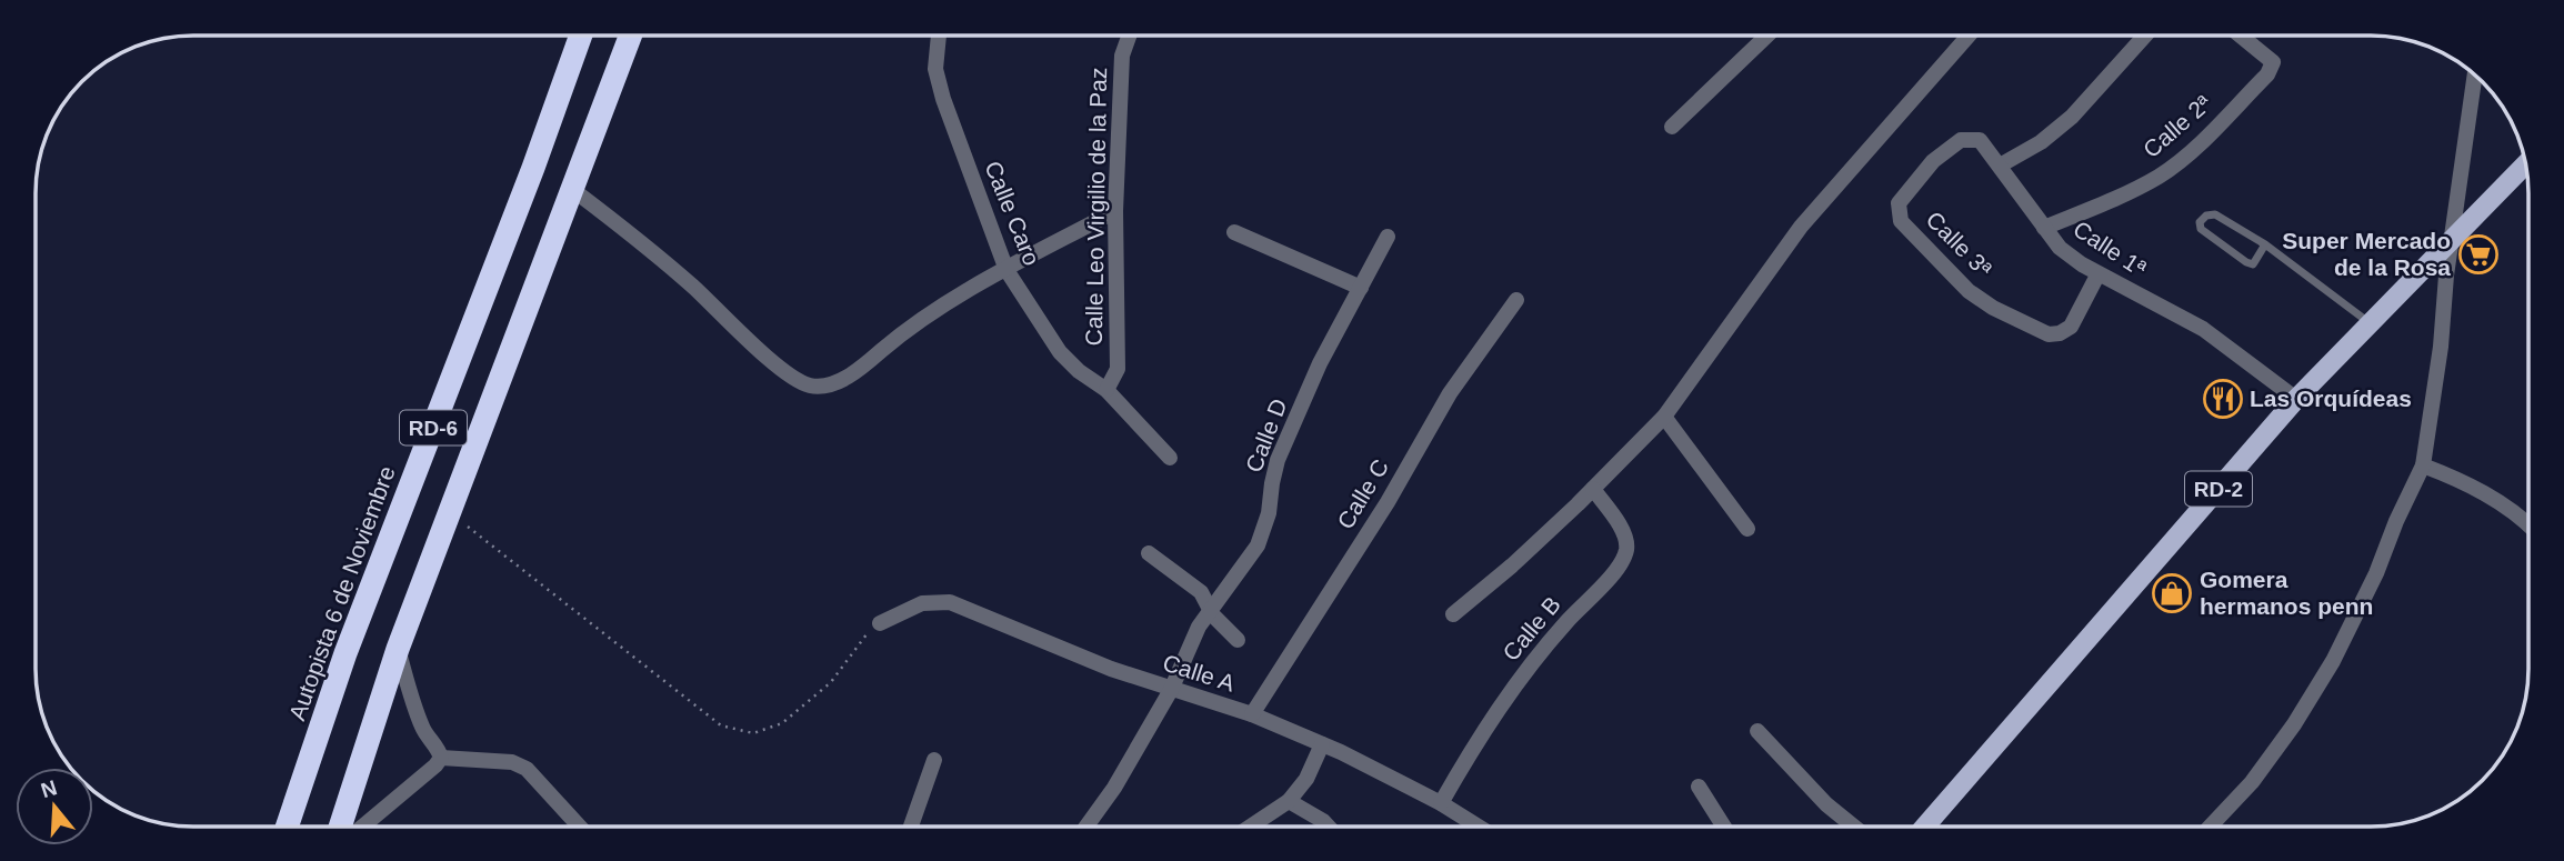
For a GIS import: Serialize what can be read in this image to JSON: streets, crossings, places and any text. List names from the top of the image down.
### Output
{
  "streets": {
    "highway": ["RD-6", "Autopista 6 de Noviembre"],
    "main road": ["RD-2"],
    "street": [
      "Calle 2ª",
      "Calle Leo Virgilio de la Paz",
      "Calle Caro",
      "Calle 3ª",
      "Calle 1ª",
      "Calle D",
      "Calle C",
      "Calle B",
      "Calle A"
    ]
  },
  "crossings": [
    ["Calle 2ª", "Calle 1ª"],
    ["Calle Leo Virgilio de la Paz", "Calle Caro"],
    ["Calle 3ª", "Calle 1ª"],
    ["Calle 1ª", "RD-2"],
    ["Calle D", "Calle A"],
    ["Calle C", "Calle A"],
    ["Calle B", "Calle A"]
  ],
  "places": {
    "supermarket": ["Super Mercado de la Rosa"],
    "restaurant": ["Las Orquídeas"],
    "shop": ["Gomera hermanos penn"]
  },
  "north": "top"
}
